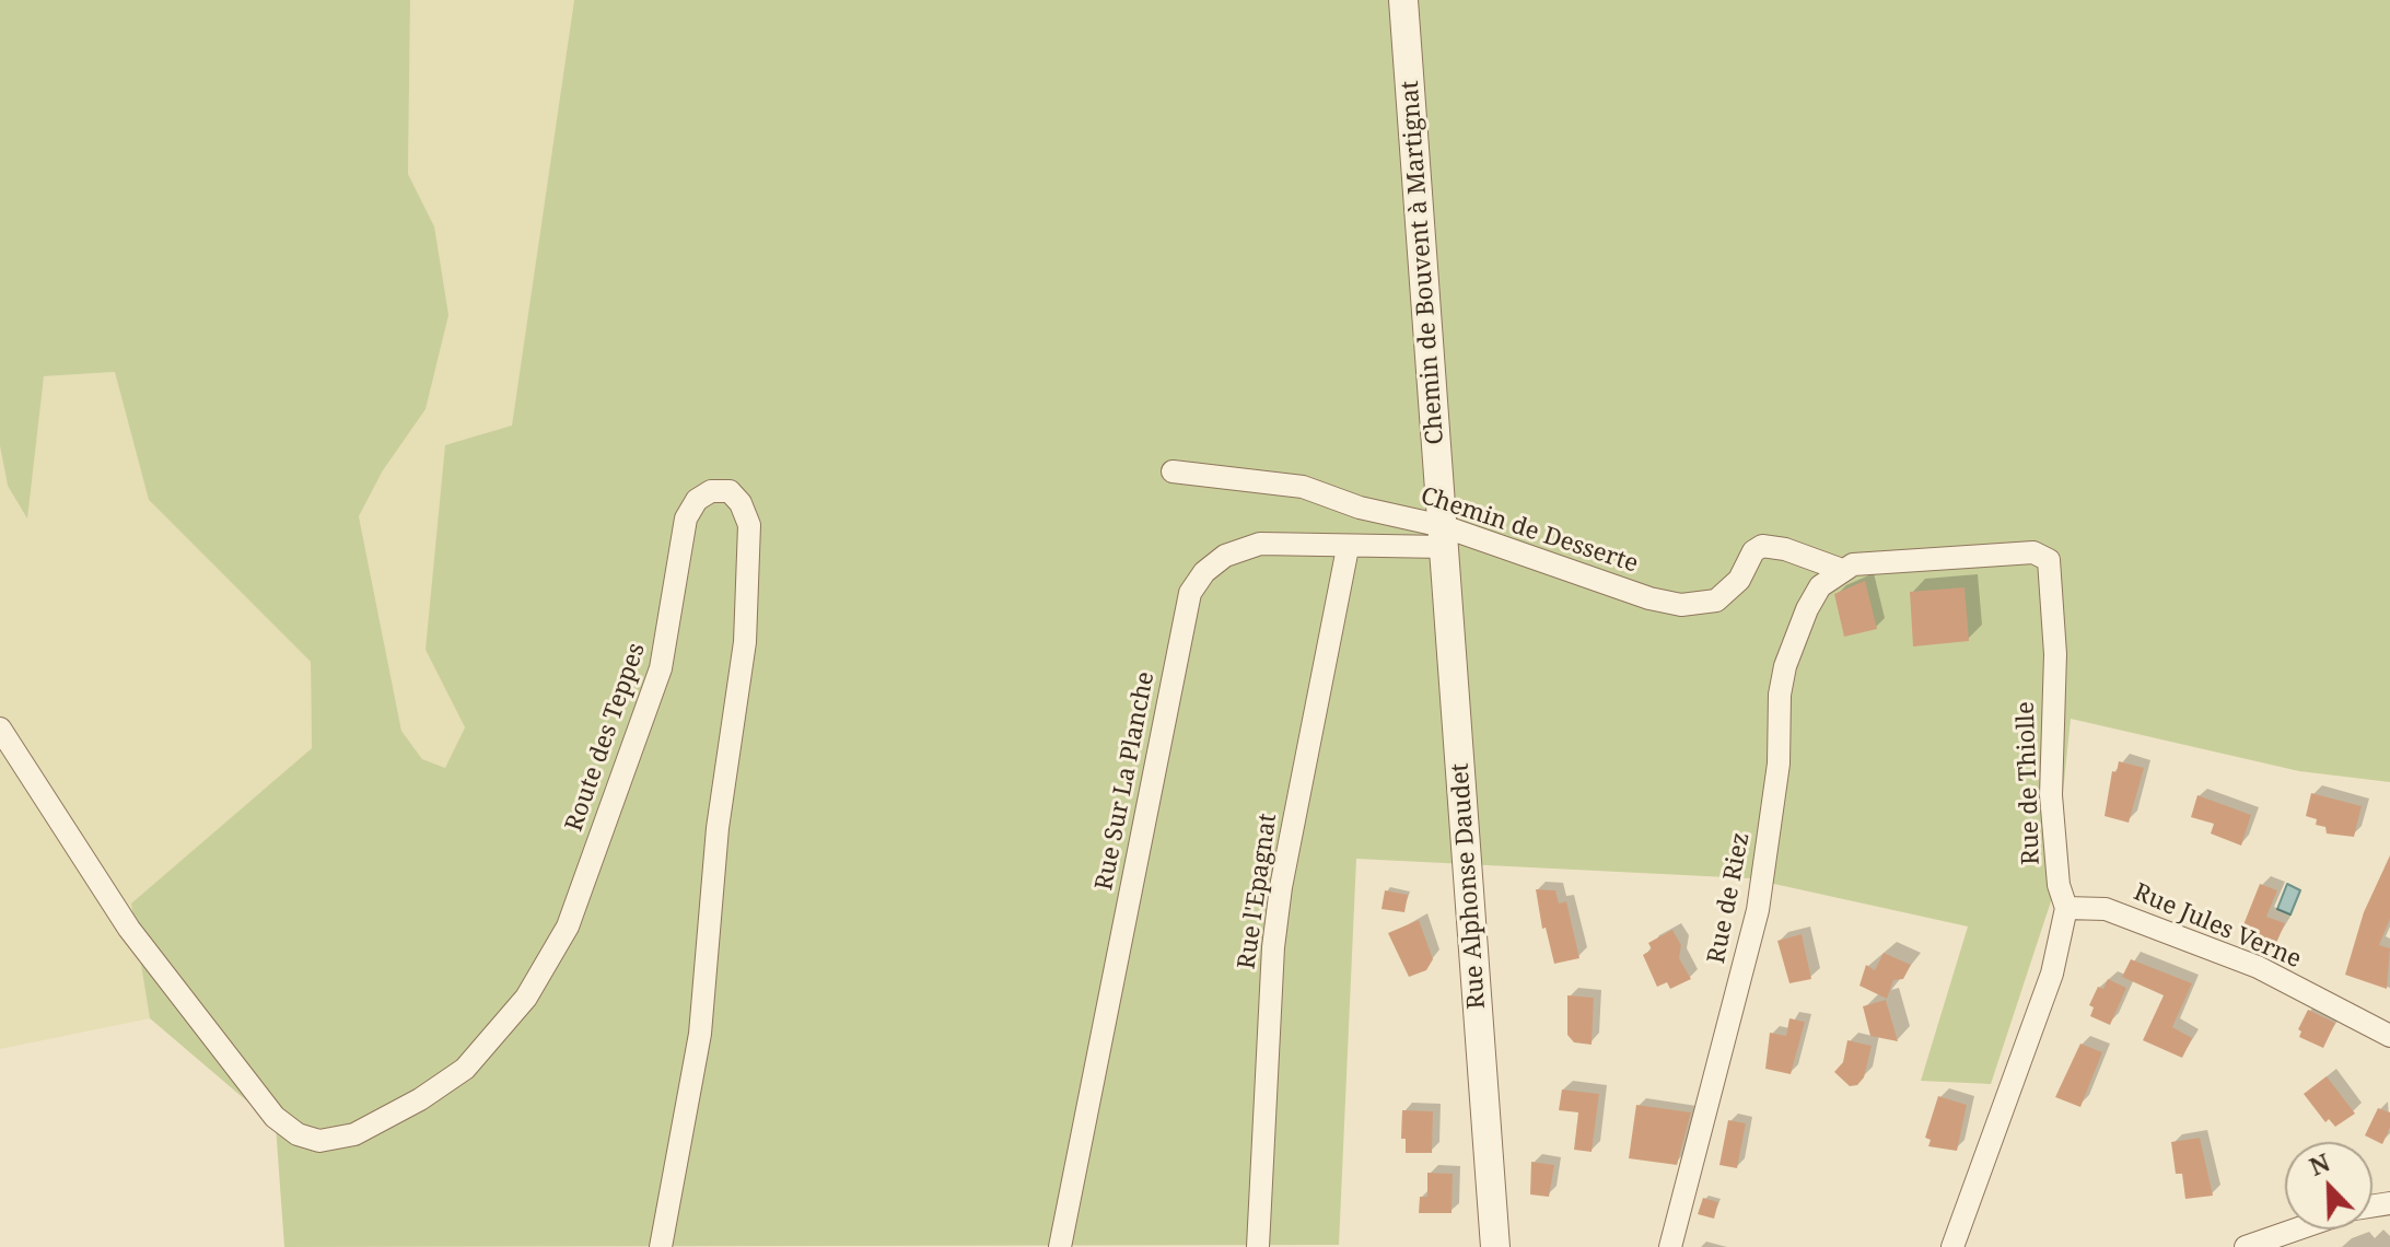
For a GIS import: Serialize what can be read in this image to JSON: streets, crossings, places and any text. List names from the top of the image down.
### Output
{
  "streets": {
    "street": [
      "Chemin de Bouvent à Martignat",
      "Chemin de Desserte",
      "Route des Teppes",
      "Rue Sur La Planche",
      "Rue de Thiolle",
      "Rue Alphonse Daudet",
      "Rue l'Epagnat",
      "Rue de Riez",
      "Rue Jules Verne"
    ]
  },
  "crossings": [
    ["Chemin de Bouvent à Martignat", "Chemin de Desserte"],
    ["Chemin de Bouvent à Martignat", "Rue Sur La Planche"],
    ["Chemin de Bouvent à Martignat", "Rue Alphonse Daudet"],
    ["Chemin de Desserte", "Rue Sur La Planche"],
    ["Chemin de Desserte", "Rue de Thiolle"],
    ["Chemin de Desserte", "Rue Alphonse Daudet"],
    ["Chemin de Desserte", "Rue de Riez"],
    ["Rue Sur La Planche", "Rue Alphonse Daudet"],
    ["Rue Sur La Planche", "Rue l'Epagnat"],
    ["Rue de Thiolle", "Rue de Riez"],
    ["Rue de Thiolle", "Rue Jules Verne"]
  ],
  "north": "top left"
}
